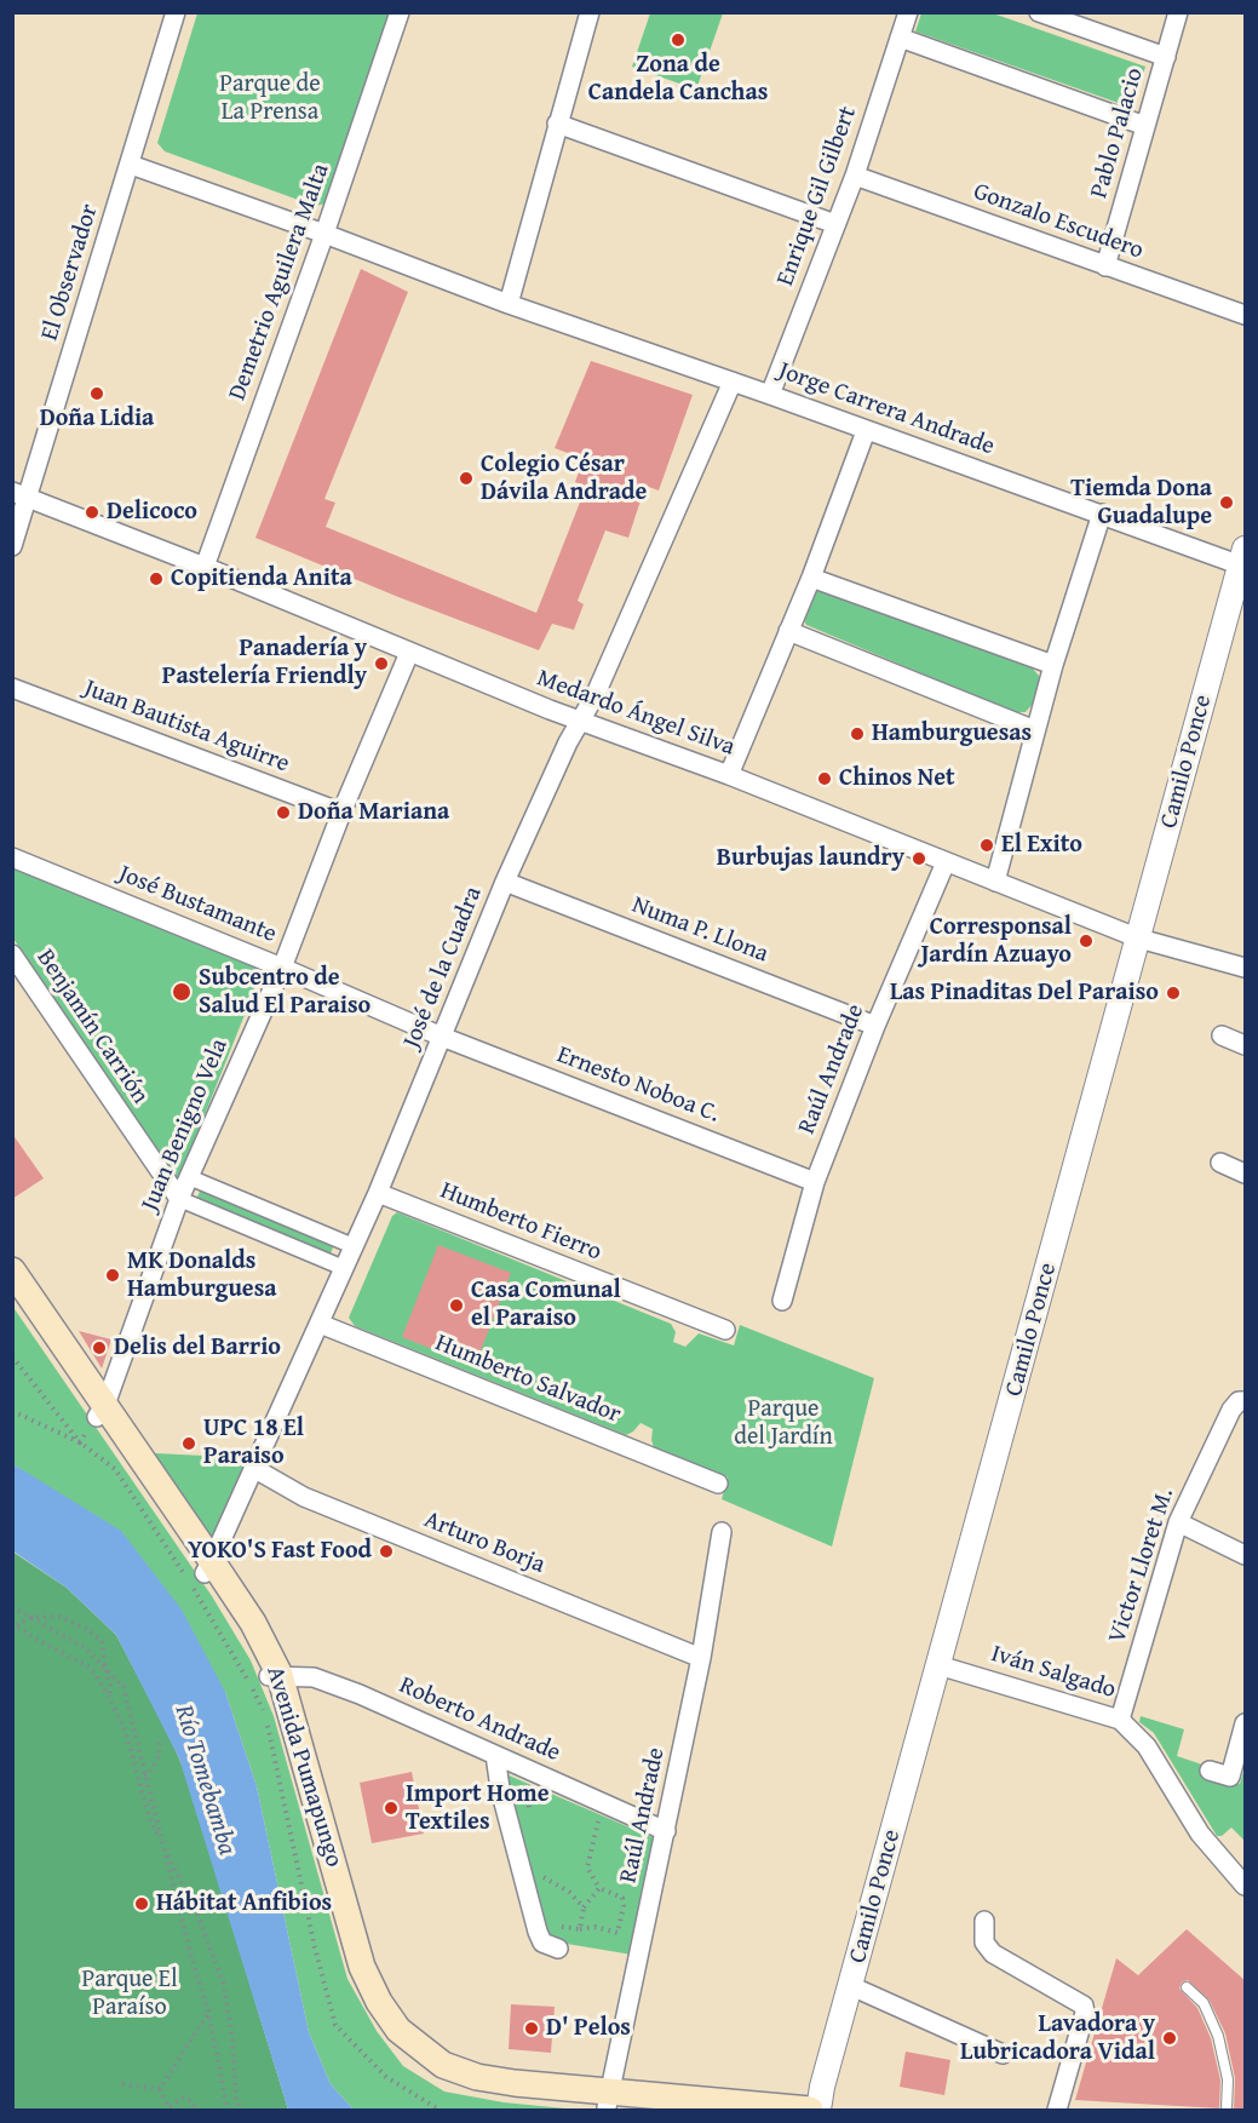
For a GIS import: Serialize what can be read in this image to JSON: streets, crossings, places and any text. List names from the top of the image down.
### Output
{
  "streets": {
    "main road": ["Avenida Pumapungo"],
    "street": [
      "Pablo Palacio",
      "Enrique Gil Gilbert",
      "Gonzalo Escudero",
      "El Observador",
      "Demetrio Aguilera Malta",
      "Jorge Carrera Andrade",
      "Medardo Ángel Silva",
      "Juan Bautista Aguirre",
      "Camilo Ponce",
      "José Bustamante",
      "Numa P. Llona",
      "José de la Cuadra",
      "Benjamín Carrión",
      "Raúl Andrade",
      "Ernesto Noboa C.",
      "Juan Benigno Vela",
      "Humberto Fierro",
      "Humberto Salvador",
      "Arturo Borja",
      "Victor Lloret M.",
      "Iván Salgado",
      "Roberto Andrade"
    ]
  },
  "crossings": [
    ["Pablo Palacio", "Gonzalo Escudero"],
    ["Enrique Gil Gilbert", "Gonzalo Escudero"],
    ["Enrique Gil Gilbert", "Jorge Carrera Andrade"],
    ["El Observador", "Jorge Carrera Andrade"],
    ["El Observador", "Medardo Ángel Silva"],
    ["Demetrio Aguilera Malta", "Jorge Carrera Andrade"],
    ["Demetrio Aguilera Malta", "Medardo Ángel Silva"],
    ["Jorge Carrera Andrade", "Camilo Ponce"],
    ["Jorge Carrera Andrade", "José de la Cuadra"],
    ["Medardo Ángel Silva", "Camilo Ponce"],
    ["Medardo Ángel Silva", "José de la Cuadra"],
    ["Medardo Ángel Silva", "Raúl Andrade"],
    ["Medardo Ángel Silva", "Juan Benigno Vela"],
    ["Juan Bautista Aguirre", "Juan Benigno Vela"],
    ["Camilo Ponce", "Iván Salgado"],
    ["José Bustamante", "José de la Cuadra"],
    ["José Bustamante", "Ernesto Noboa C."],
    ["José Bustamante", "Juan Benigno Vela"],
    ["Numa P. Llona", "José de la Cuadra"],
    ["Numa P. Llona", "Raúl Andrade"],
    ["José de la Cuadra", "Ernesto Noboa C."],
    ["José de la Cuadra", "Humberto Fierro"],
    ["José de la Cuadra", "Humberto Salvador"],
    ["José de la Cuadra", "Arturo Borja"],
    ["José de la Cuadra", "Avenida Pumapungo"],
    ["Benjamín Carrión", "Juan Benigno Vela"],
    ["Raúl Andrade", "Ernesto Noboa C."],
    ["Raúl Andrade", "Arturo Borja"],
    ["Raúl Andrade", "Roberto Andrade"],
    ["Raúl Andrade", "Avenida Pumapungo"],
    ["Juan Benigno Vela", "Avenida Pumapungo"],
    ["Victor Lloret M.", "Iván Salgado"],
    ["Roberto Andrade", "Avenida Pumapungo"]
  ],
  "water": ["Río Tomebamba"],
  "parks": ["Parque de La Prensa", "Parque del Jardín", "Parque El Paraíso"],
  "places": [
    "Zona de Candela Canchas",
    "Doña Lidia",
    "Colegio César Dávila Andrade",
    "Tiemda Dona Guadalupe",
    "Delicoco",
    "Copitienda Anita",
    "Panadería y Pastelería Friendly",
    "Hamburguesas",
    "Chinos Net",
    "Doña Mariana",
    "El Exito",
    "Burbujas laundry",
    "Corresponsal Jardín Azuayo",
    "Subcentro de Salud El Paraiso",
    "Las Pinaditas Del Paraiso",
    "MK Donalds Hamburguesa",
    "Casa Comunal el Paraiso",
    "Delis del Barrio",
    "UPC 18 El Paraiso",
    "YOKO'S Fast Food",
    "Import Home Textiles",
    "Hábitat Anfibios",
    "D' Pelos",
    "Lavadora y Lubricadora Vidal"
  ]
}
